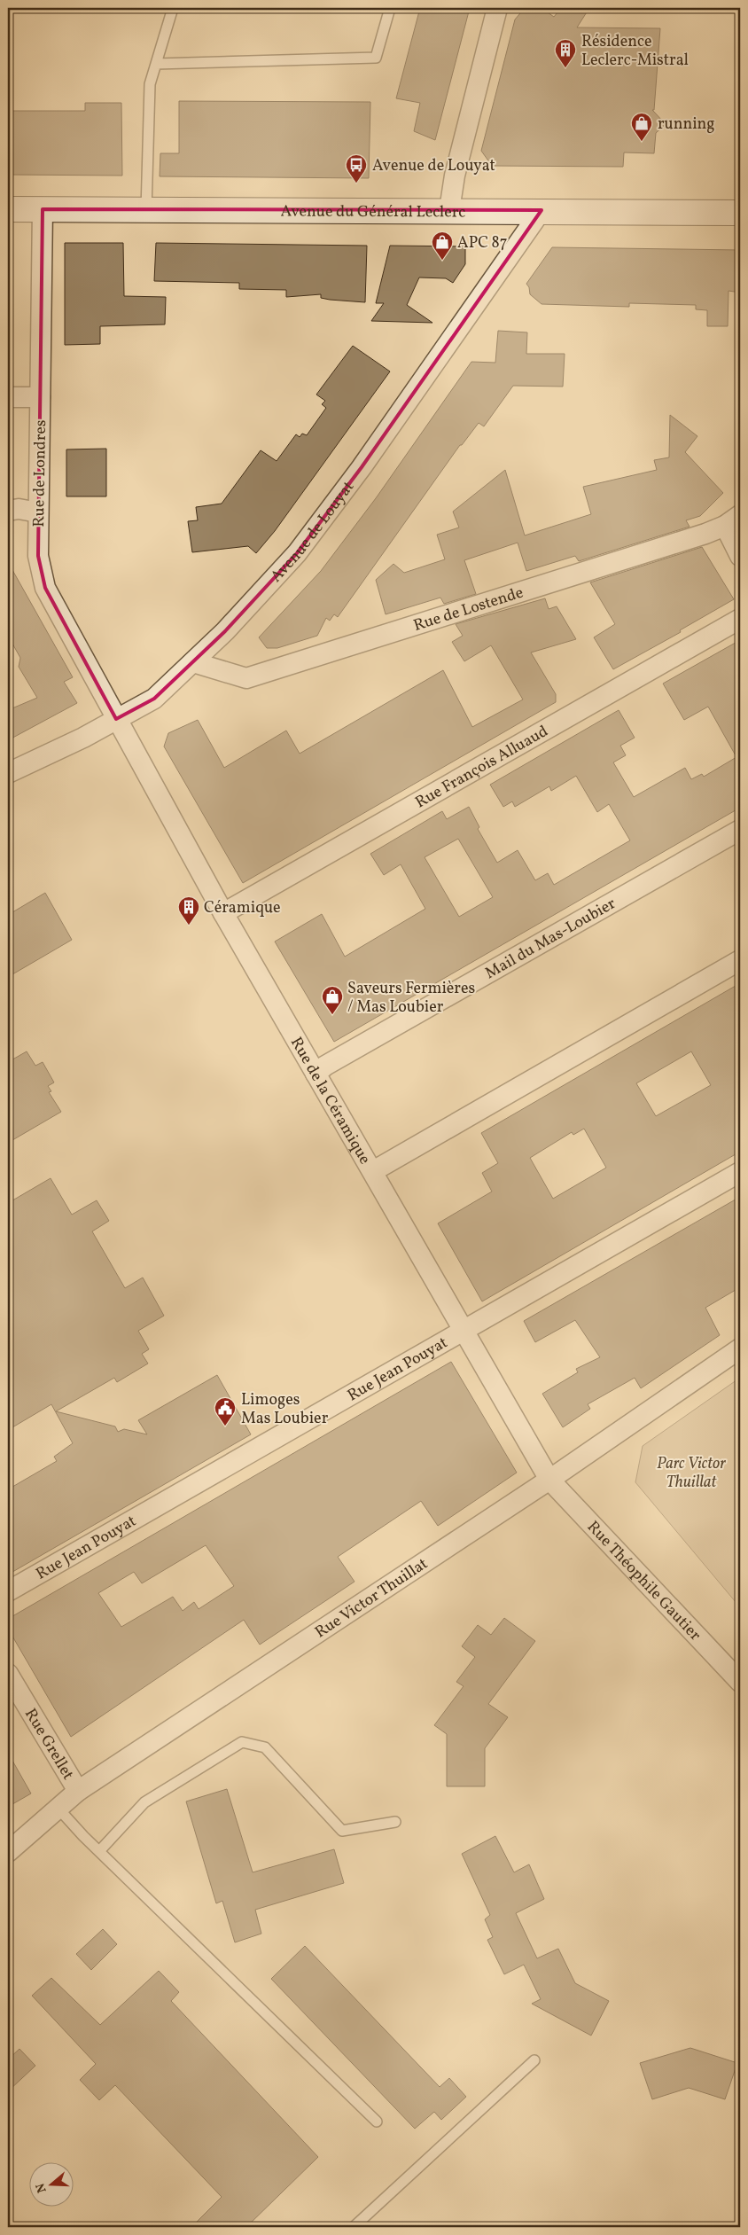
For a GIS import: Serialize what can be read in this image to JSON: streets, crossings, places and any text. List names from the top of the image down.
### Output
{
  "streets": {
    "main road": ["Avenue du Général Leclerc"],
    "street": [
      "Rue de Londres",
      "Avenue de Louyat",
      "Rue de Lostende",
      "Rue François Alluaud",
      "Mail du Mas-Loubier",
      "Rue de la Céramique",
      "Rue Jean Pouyat",
      "Rue Théophile Gautier",
      "Rue Victor Thuillat",
      "Rue Grellet"
    ]
  },
  "crossings": [
    ["Avenue du Général Leclerc", "Rue de Londres"],
    ["Avenue du Général Leclerc", "Avenue de Louyat"],
    ["Rue de Londres", "Avenue de Louyat"],
    ["Rue de Londres", "Rue de la Céramique"],
    ["Avenue de Louyat", "Rue de Lostende"],
    ["Avenue de Louyat", "Rue de la Céramique"],
    ["Rue François Alluaud", "Rue de la Céramique"],
    ["Mail du Mas-Loubier", "Rue de la Céramique"],
    ["Rue de la Céramique", "Rue Jean Pouyat"],
    ["Rue de la Céramique", "Rue Théophile Gautier"],
    ["Rue de la Céramique", "Rue Victor Thuillat"],
    ["Rue Théophile Gautier", "Rue Victor Thuillat"],
    ["Rue Victor Thuillat", "Rue Grellet"]
  ],
  "parks": ["Parc Victor Thuillat"],
  "places": {
    "building": ["Résidence Leclerc-Mistral", "Céramique"],
    "shop": ["running", "APC 87", "Saveurs Fermières / Mas Loubier"],
    "bus stop": ["Avenue de Louyat"],
    "public building": ["Limoges Mas Loubier"]
  },
  "north": "left"
}
